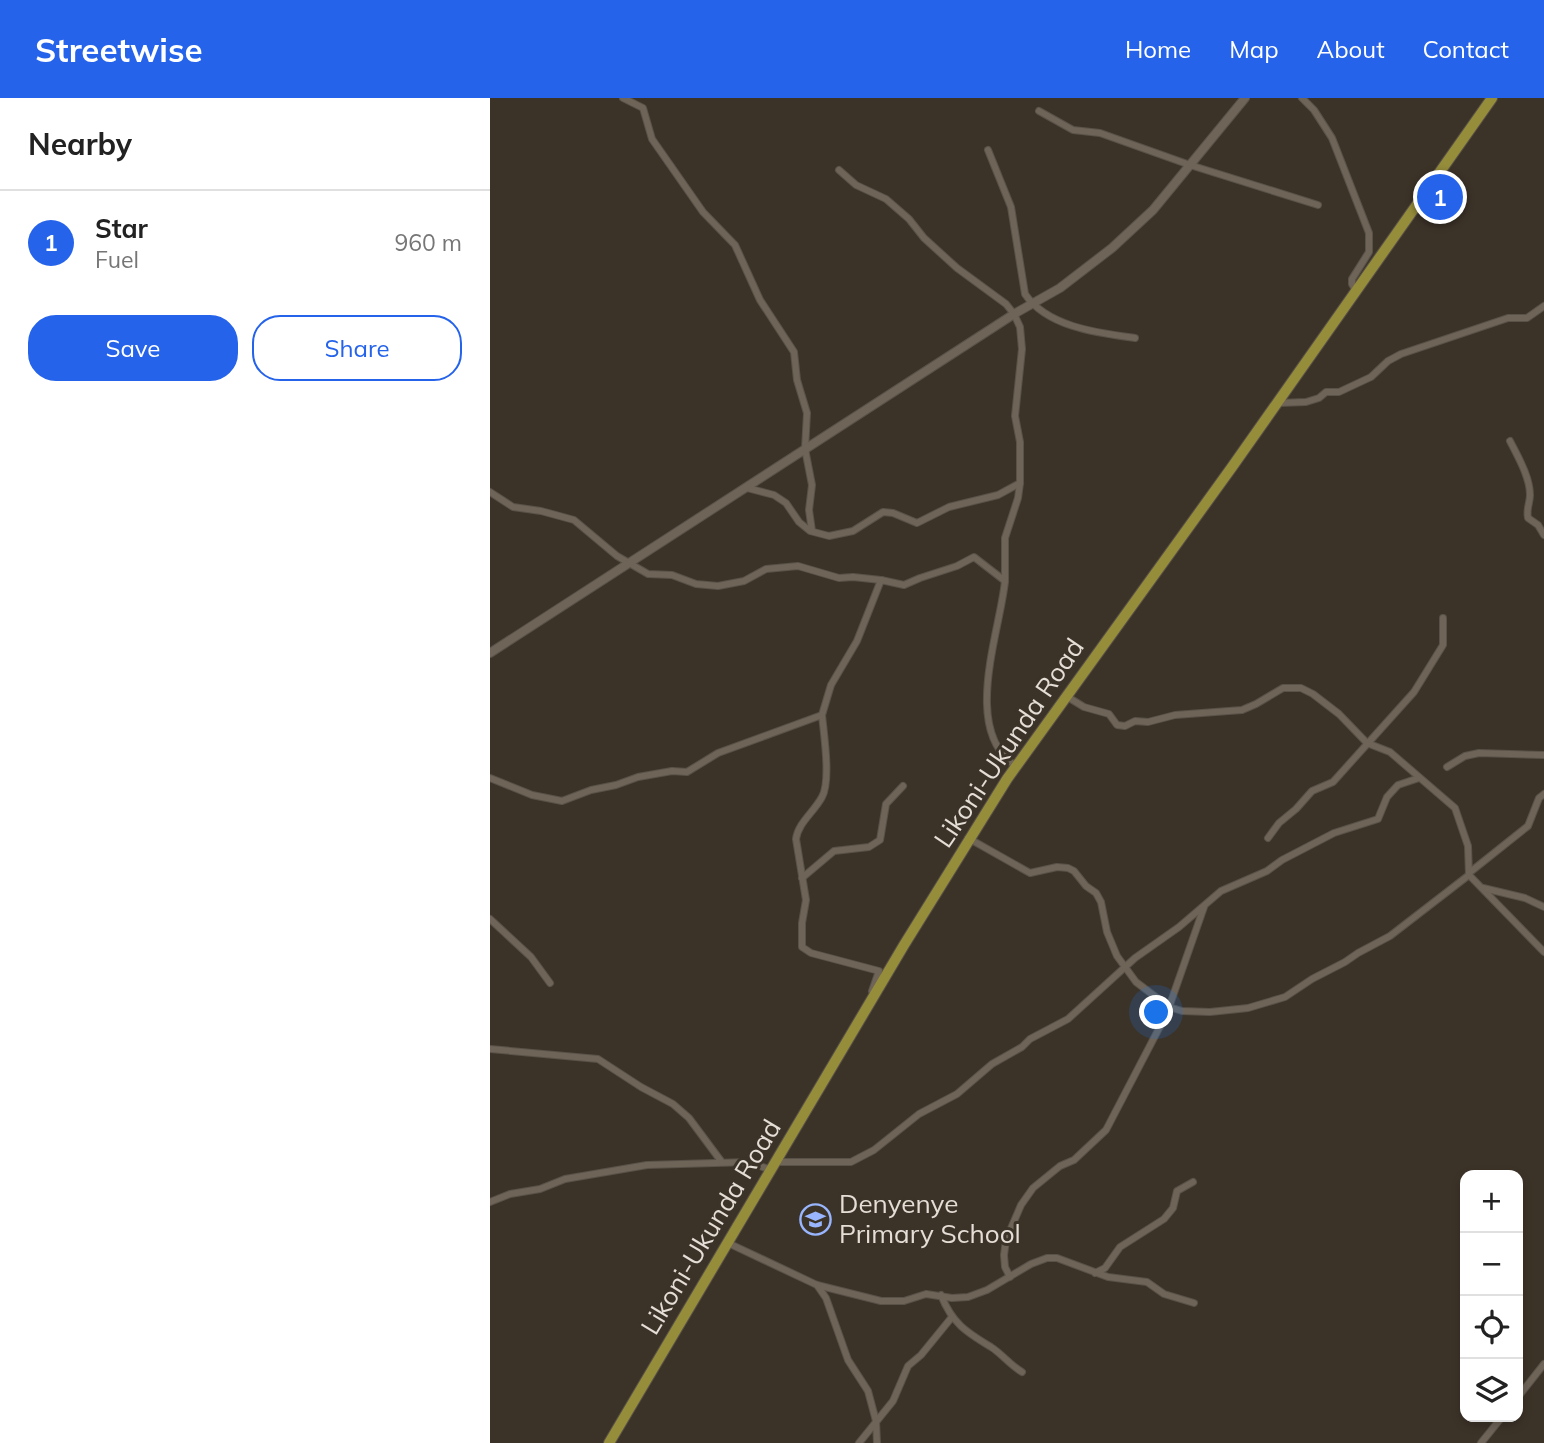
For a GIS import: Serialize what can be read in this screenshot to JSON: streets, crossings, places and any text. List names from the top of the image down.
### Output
{
  "streets": {
    "highway": ["Likoni-Ukunda Road"]
  },
  "places": {
    "school or university": ["Denyenye Primary School"]
  },
  "page": {
    "header": "Streetwise",
    "nav": [
      "Home",
      "Map",
      "About",
      "Contact"
    ],
    "heading": "Nearby",
    "pins": "1",
    "list": [
      {
        "mark": "1",
        "name": "Star",
        "note": "Fuel",
        "value": "960 m"
      }
    ],
    "buttons": ["Save", "Share"],
    "map_buttons": ["+", "−"]
  }
}
